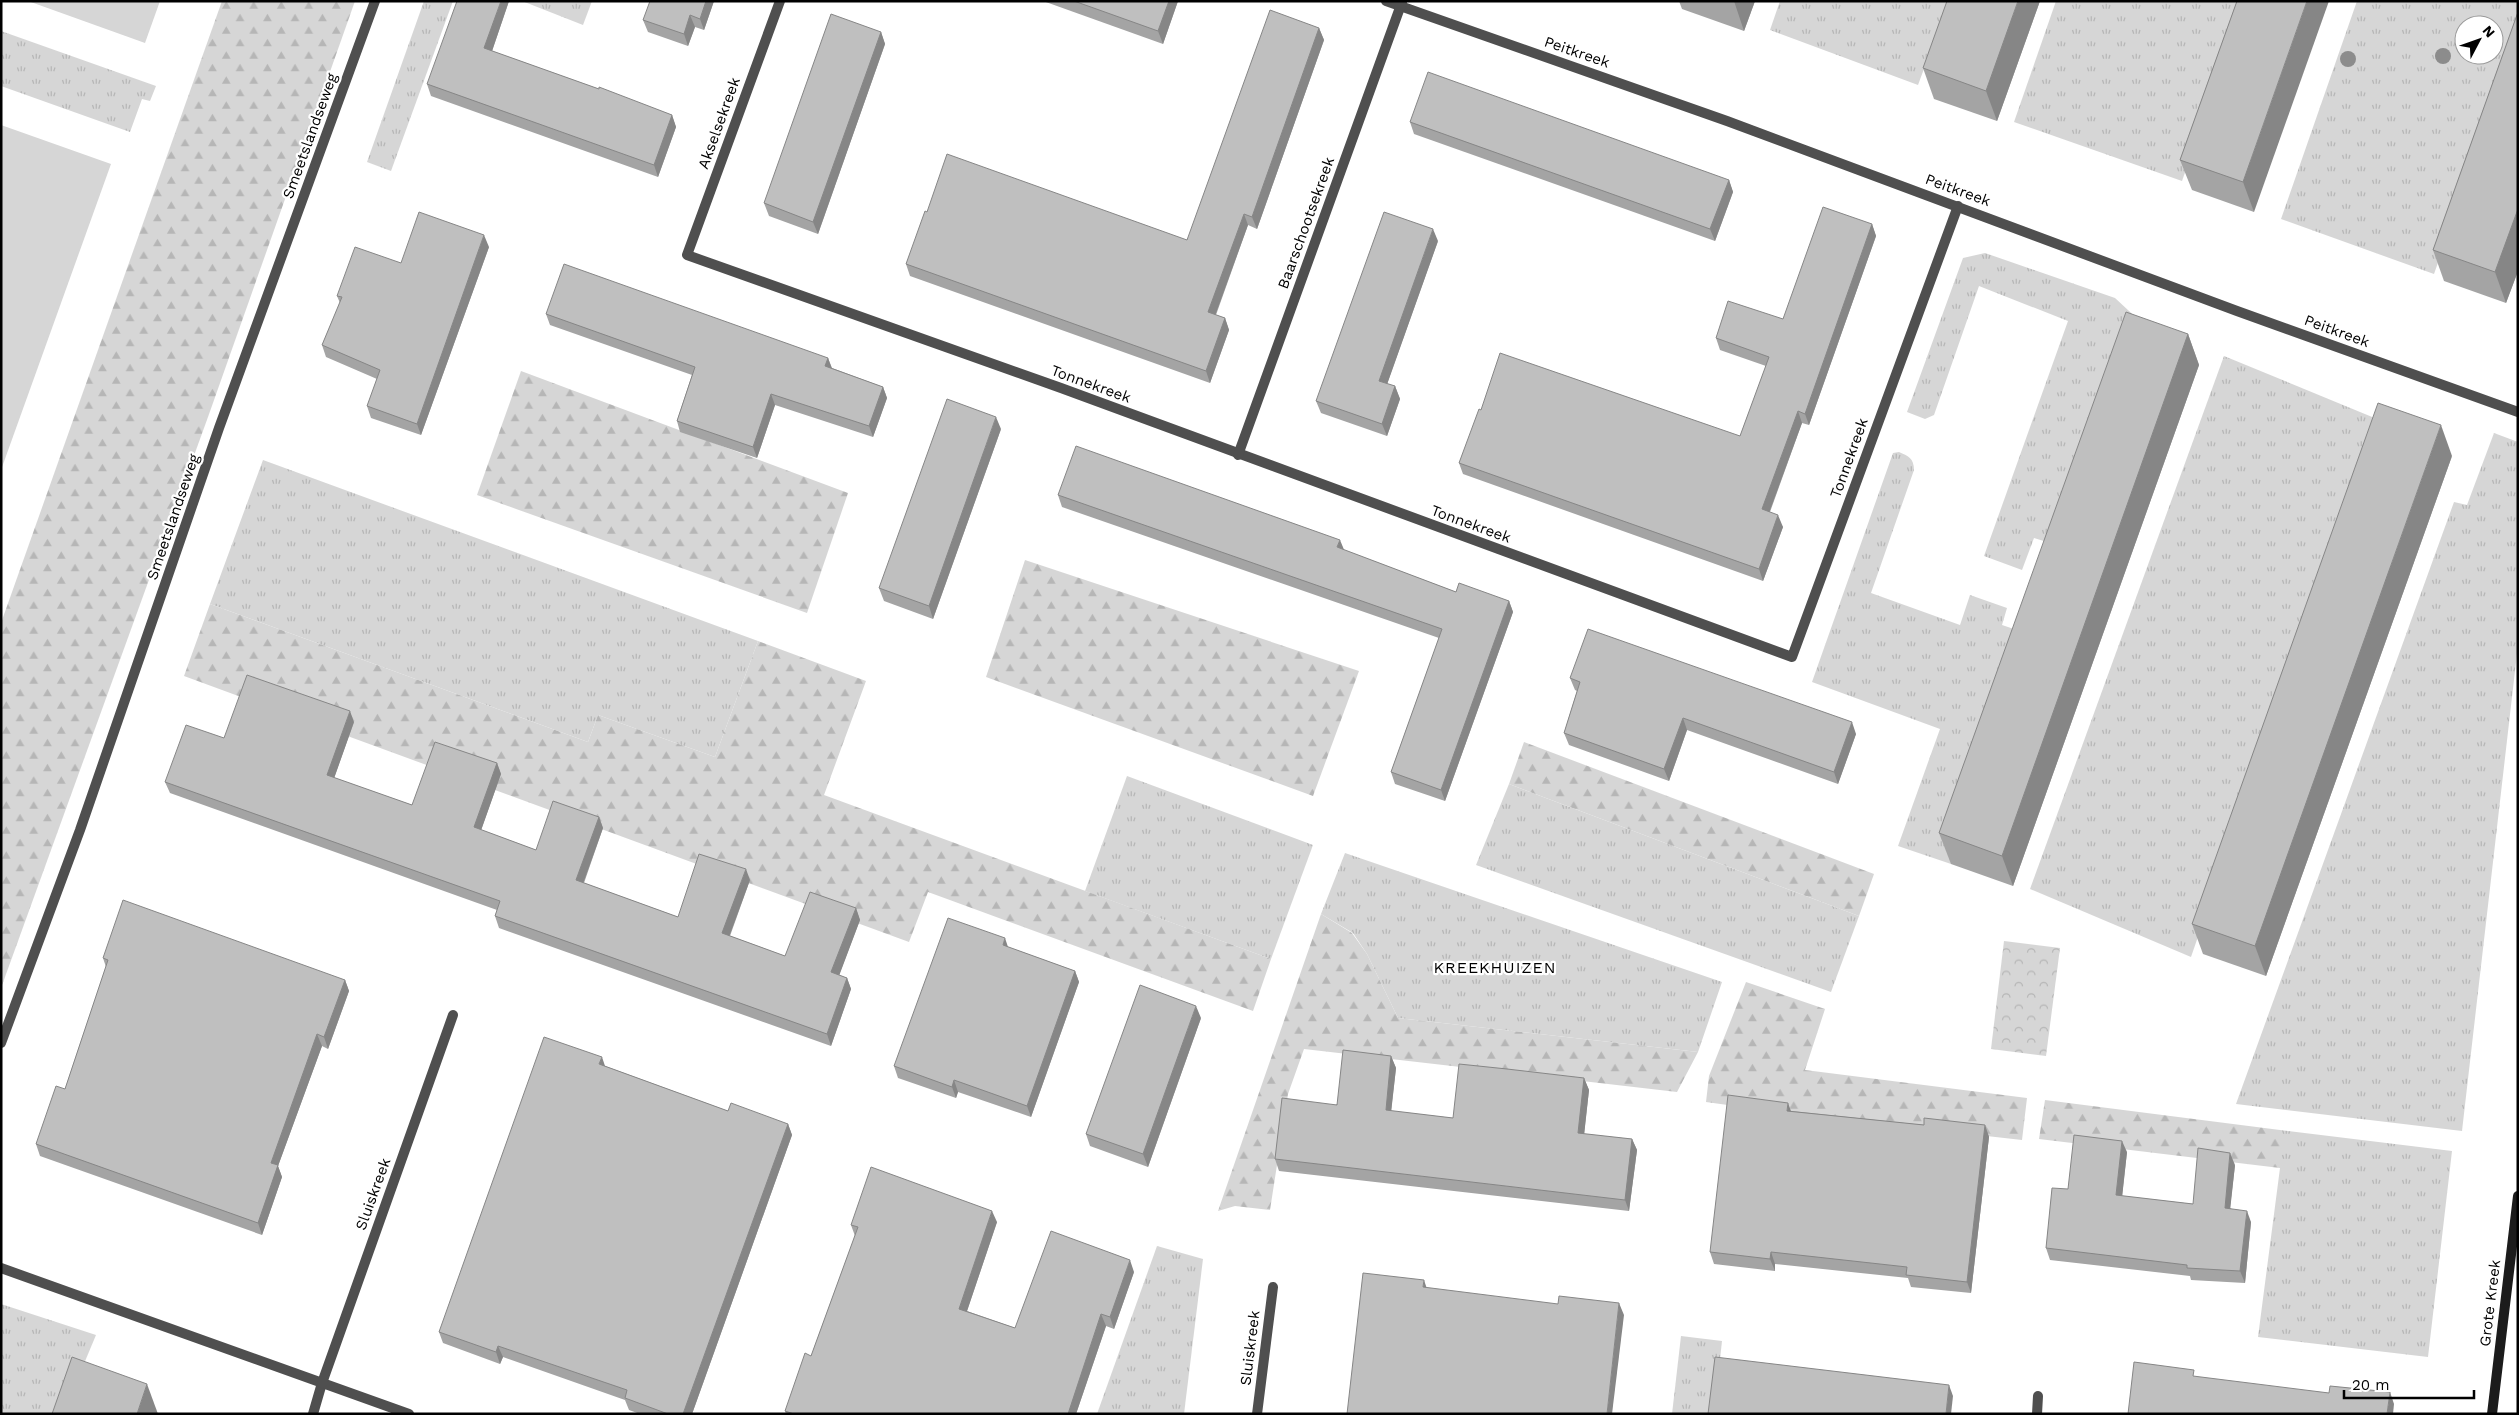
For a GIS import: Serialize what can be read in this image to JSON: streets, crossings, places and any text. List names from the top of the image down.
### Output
{
  "streets": {
    "street": [
      "Peitkreek",
      "Akselsekreek",
      "Smeetslandseweg",
      "Baarschootsekreek",
      "Tonnekreek",
      "Sluiskreek",
      "Grote Kreek"
    ]
  },
  "crossings": [
    ["Peitkreek", "Baarschootsekreek"],
    ["Peitkreek", "Tonnekreek"],
    ["Akselsekreek", "Tonnekreek"],
    ["Baarschootsekreek", "Tonnekreek"]
  ],
  "districts": ["KREEKHUIZEN"],
  "scale_bar": "20 m",
  "north": "top right"
}
